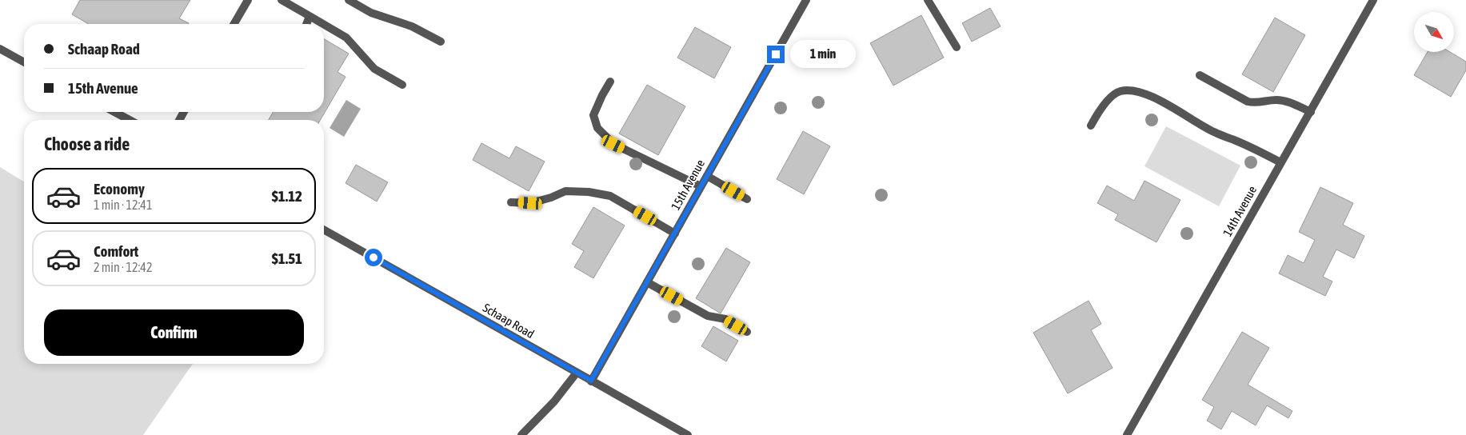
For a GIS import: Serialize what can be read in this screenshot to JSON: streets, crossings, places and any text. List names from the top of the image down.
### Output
{
  "streets": {
    "street": ["15th Avenue", "14th Avenue", "Schaap Road"]
  },
  "crossings": [
    ["15th Avenue", "Schaap Road"]
  ],
  "north": "bottom right",
  "page": {
    "banner": ["Schaap Road", "15th Avenue"],
    "bubble": "1 min",
    "heading": "Choose a ride",
    "list": [
      {
        "name": "Economy",
        "note": "1 min · 12:41",
        "value": "$1.12"
      },
      {
        "name": "Comfort",
        "note": "2 min · 12:42",
        "value": "$1.51"
      }
    ],
    "buttons": "Confirm"
  }
}
